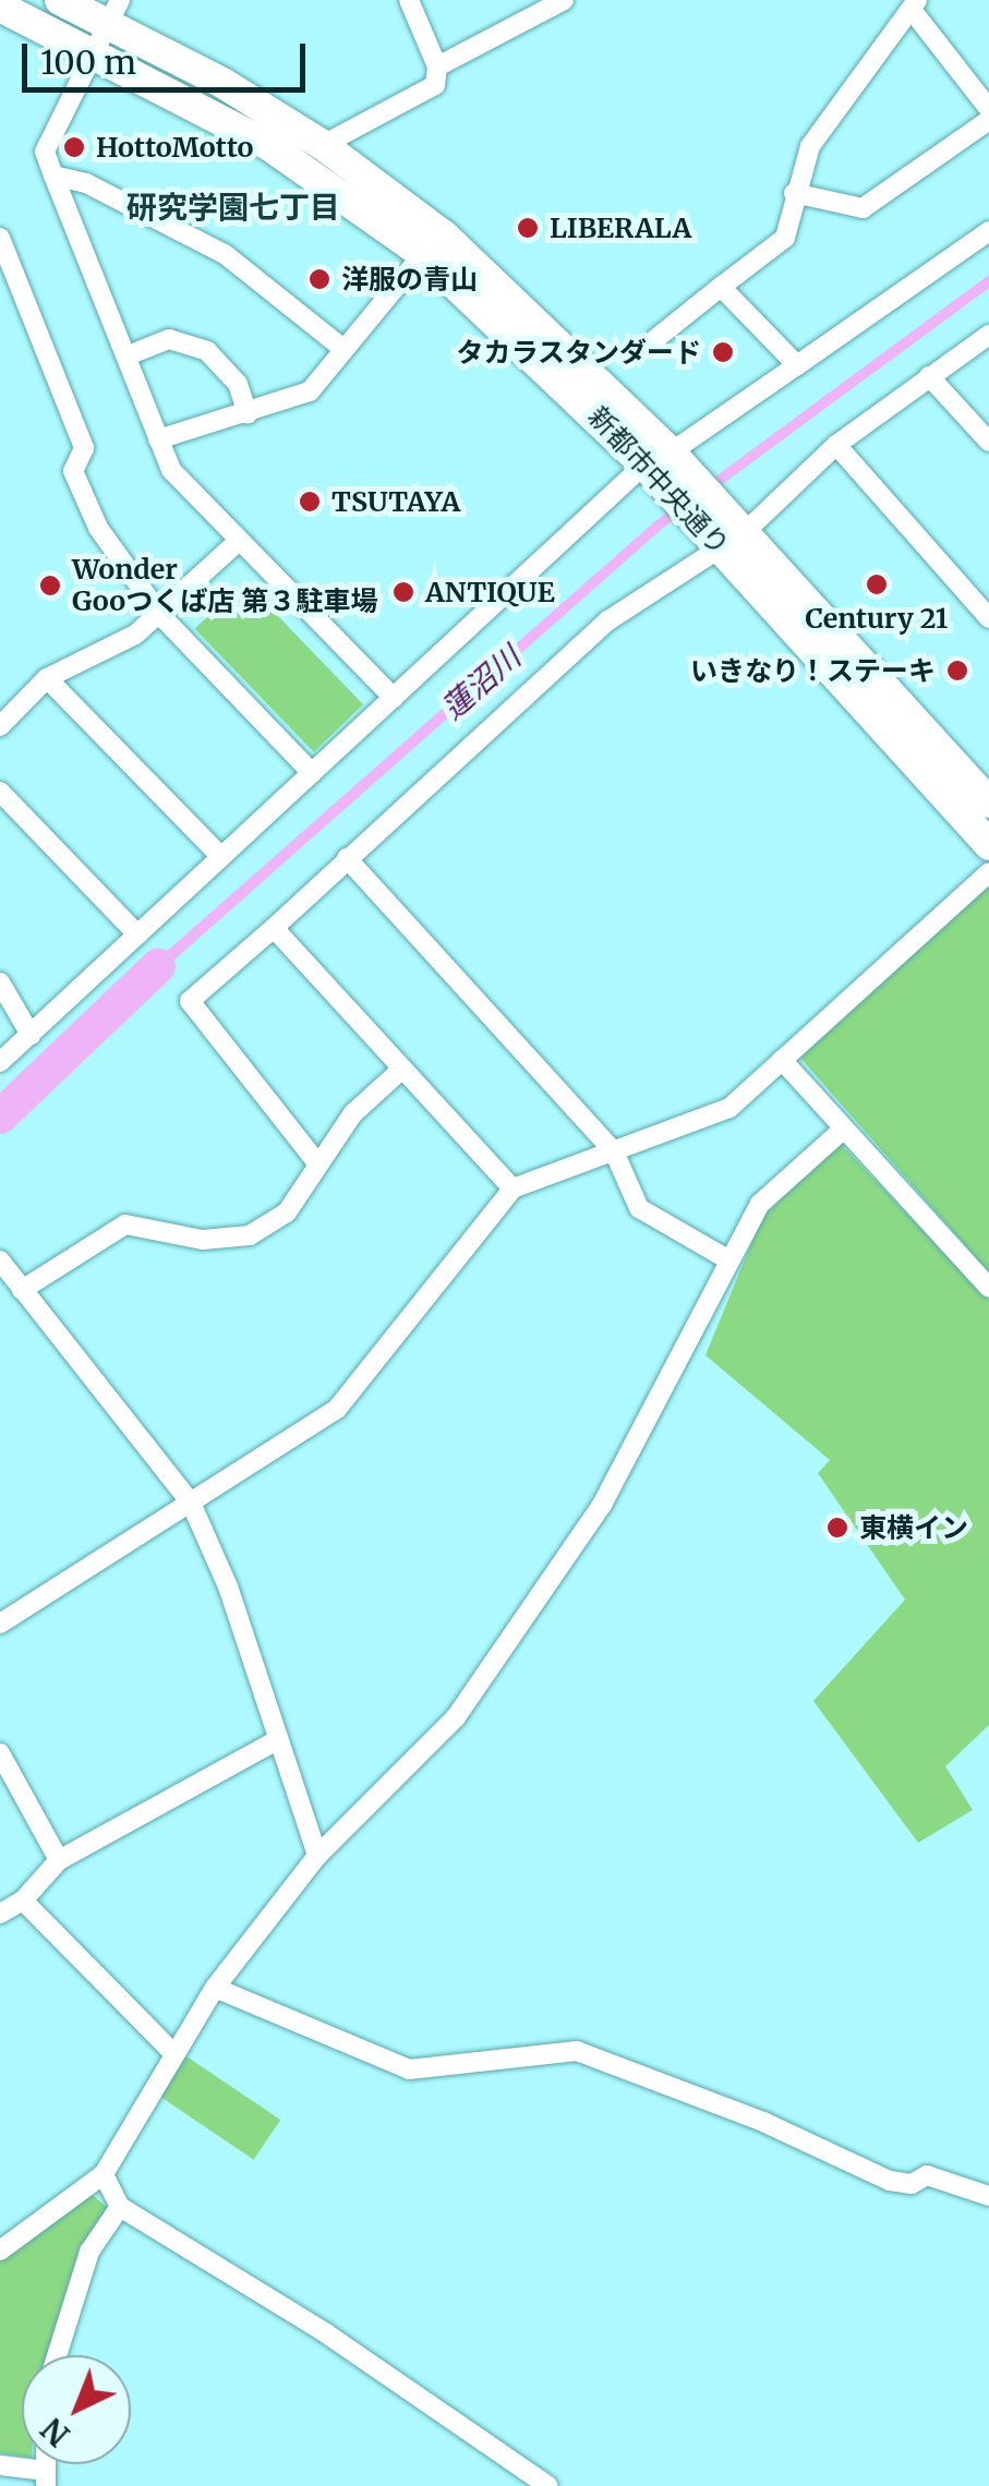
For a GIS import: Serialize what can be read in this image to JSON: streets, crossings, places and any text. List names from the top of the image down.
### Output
{
  "streets": {
    "main road": ["新都市中央通り"]
  },
  "districts": ["研究学園七丁目"],
  "water": ["蓮沼川"],
  "places": [
    "HottoMotto",
    "LIBERALA",
    "洋服の青山",
    "タカラスタンダード",
    "TSUTAYA",
    "Century 21",
    "Wonder Gooつくば店 第３駐車場",
    "ANTIQUE",
    "いきなり！ステーキ",
    "東横イン"
  ],
  "scale_bar": "100 m",
  "north": "bottom left"
}
